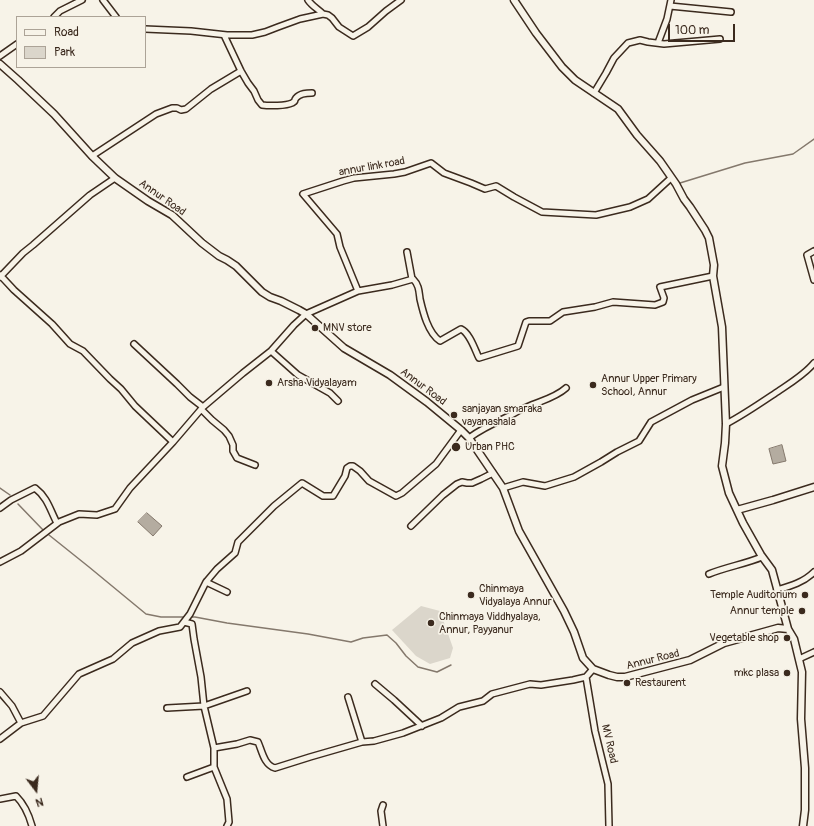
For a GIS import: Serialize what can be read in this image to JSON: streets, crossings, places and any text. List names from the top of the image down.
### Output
{
  "streets": {
    "main road": ["Annur Road"],
    "street": ["annur link road", "MV Road"]
  },
  "places": [
    "MNV store",
    "Arsha Vidyalayam",
    "Annur Upper Primary School, Annur",
    "sanjayan smaraka vayanashala",
    "Urban PHC",
    "Chinmaya Vidyalaya Annur",
    "Temple Auditorium",
    "Annur temple",
    "Chinmaya Viddhyalaya, Annur, Payyanur",
    "Vegetable shop",
    "mkc plasa",
    "Restaurent"
  ],
  "legend": ["Road", "Park"],
  "scale_bar": "100 m",
  "north": "bottom"
}
